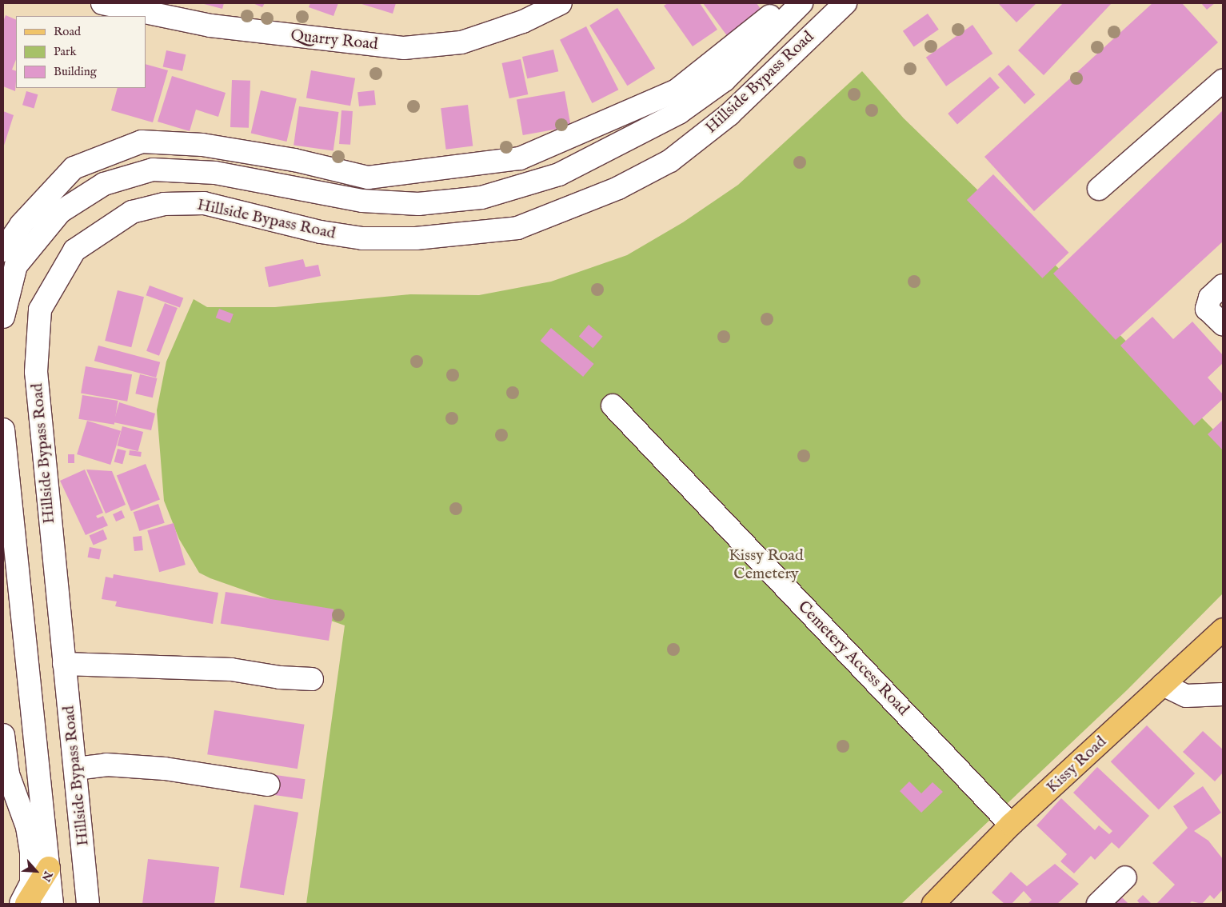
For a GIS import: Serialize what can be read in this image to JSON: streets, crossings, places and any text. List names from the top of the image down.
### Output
{
  "streets": {
    "main road": ["Kissy Road"],
    "street": ["Quarry Road", "Hillside Bypass Road", "Cemetery Access Road"]
  },
  "crossings": [
    ["Cemetery Access Road", "Kissy Road"]
  ],
  "parks": ["Kissy Road Cemetery"],
  "legend": ["Road", "Park", "Building"],
  "north": "bottom right"
}
